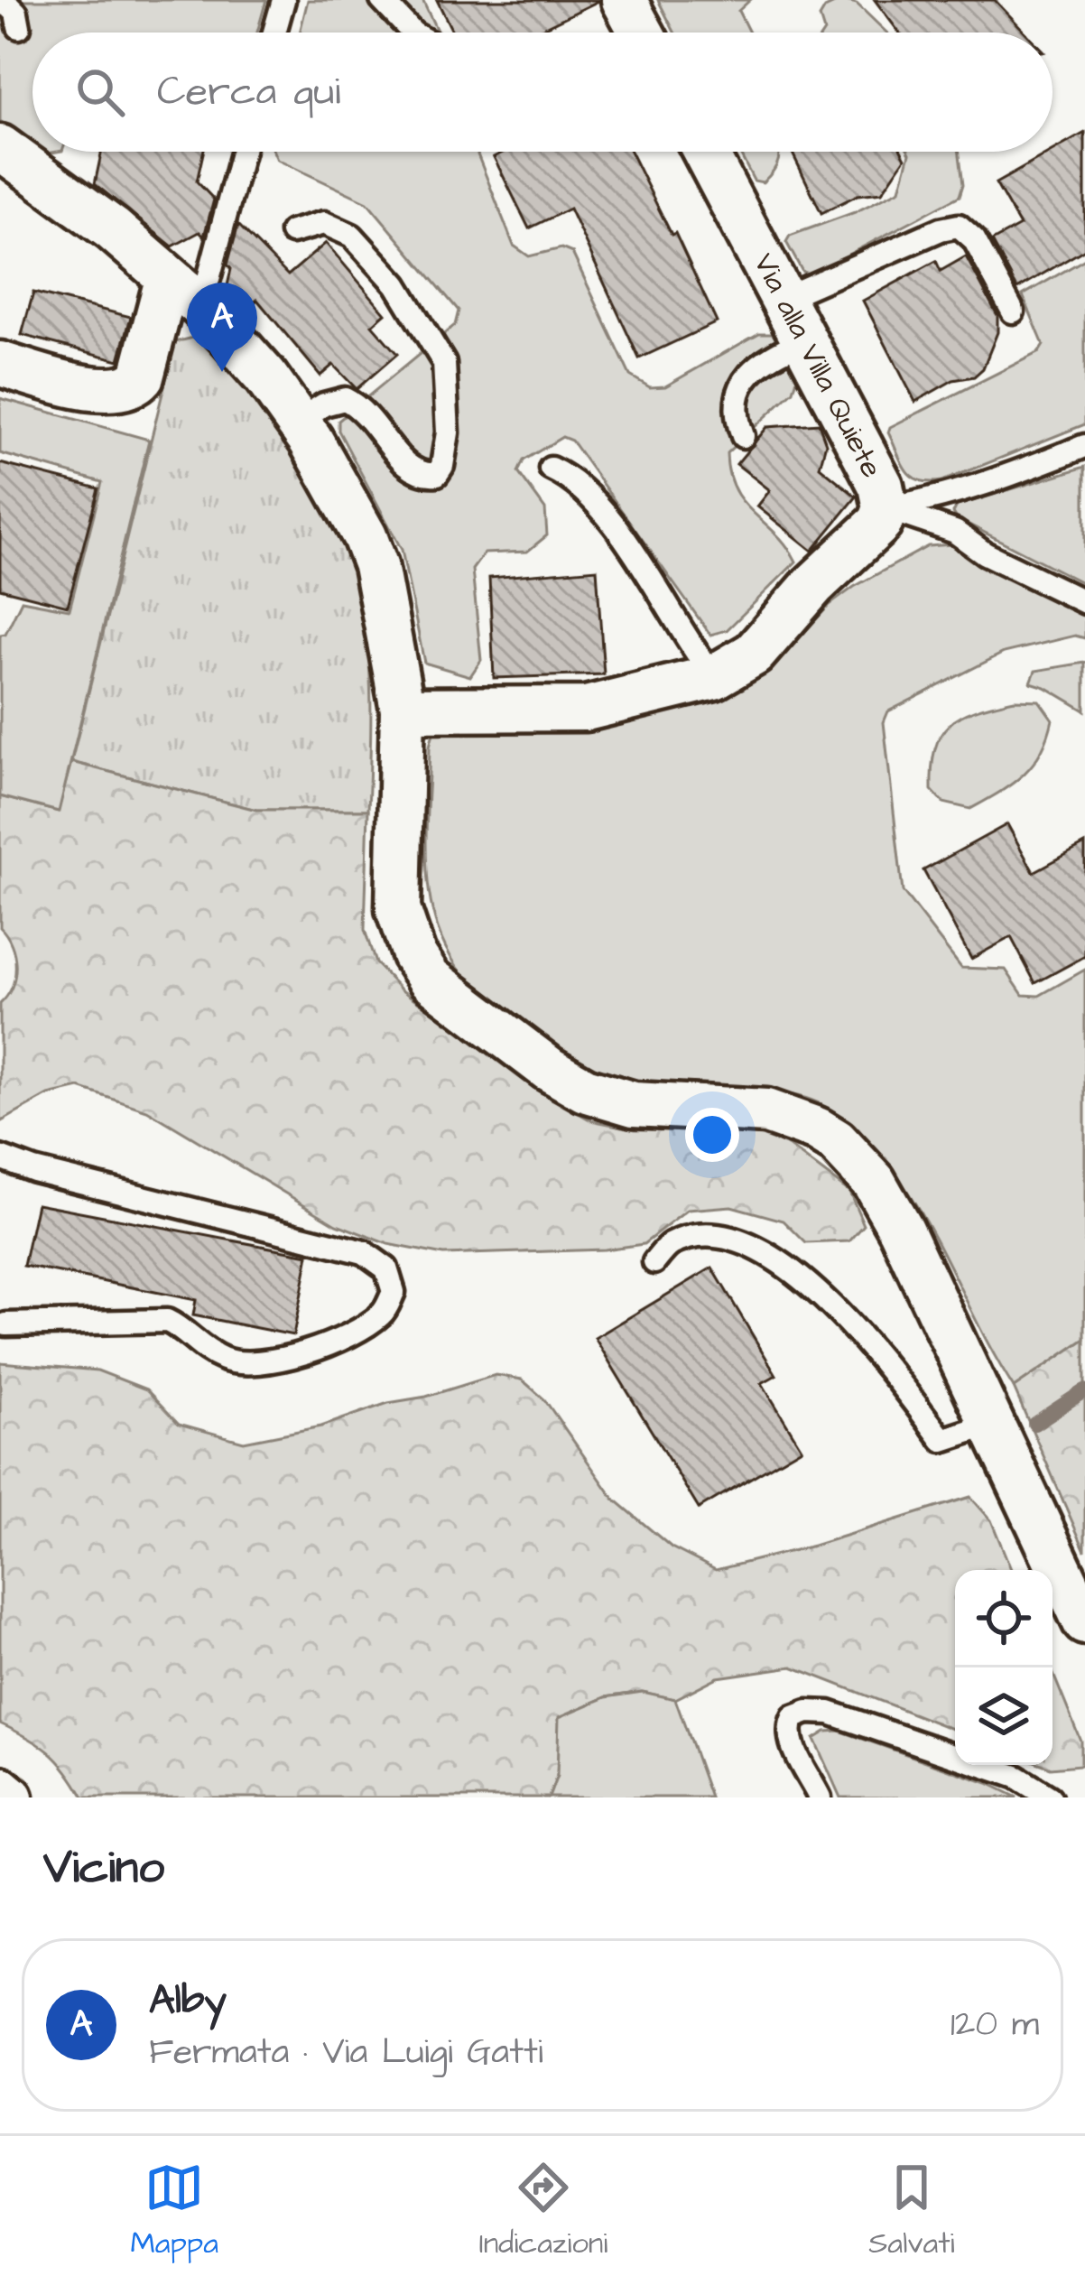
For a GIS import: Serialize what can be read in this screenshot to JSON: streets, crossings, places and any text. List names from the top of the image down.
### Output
{
  "streets": {
    "street": ["Via alla Villa Quiete"]
  },
  "page": {
    "search": "Cerca qui",
    "pins": "A",
    "heading": "Vicino",
    "list": [
      {
        "mark": "A",
        "name": "Alby",
        "note": "Fermata · Via Luigi Gatti",
        "value": "120 m"
      }
    ],
    "nav": ["Mappa", "Indicazioni", "Salvati"]
  }
}
